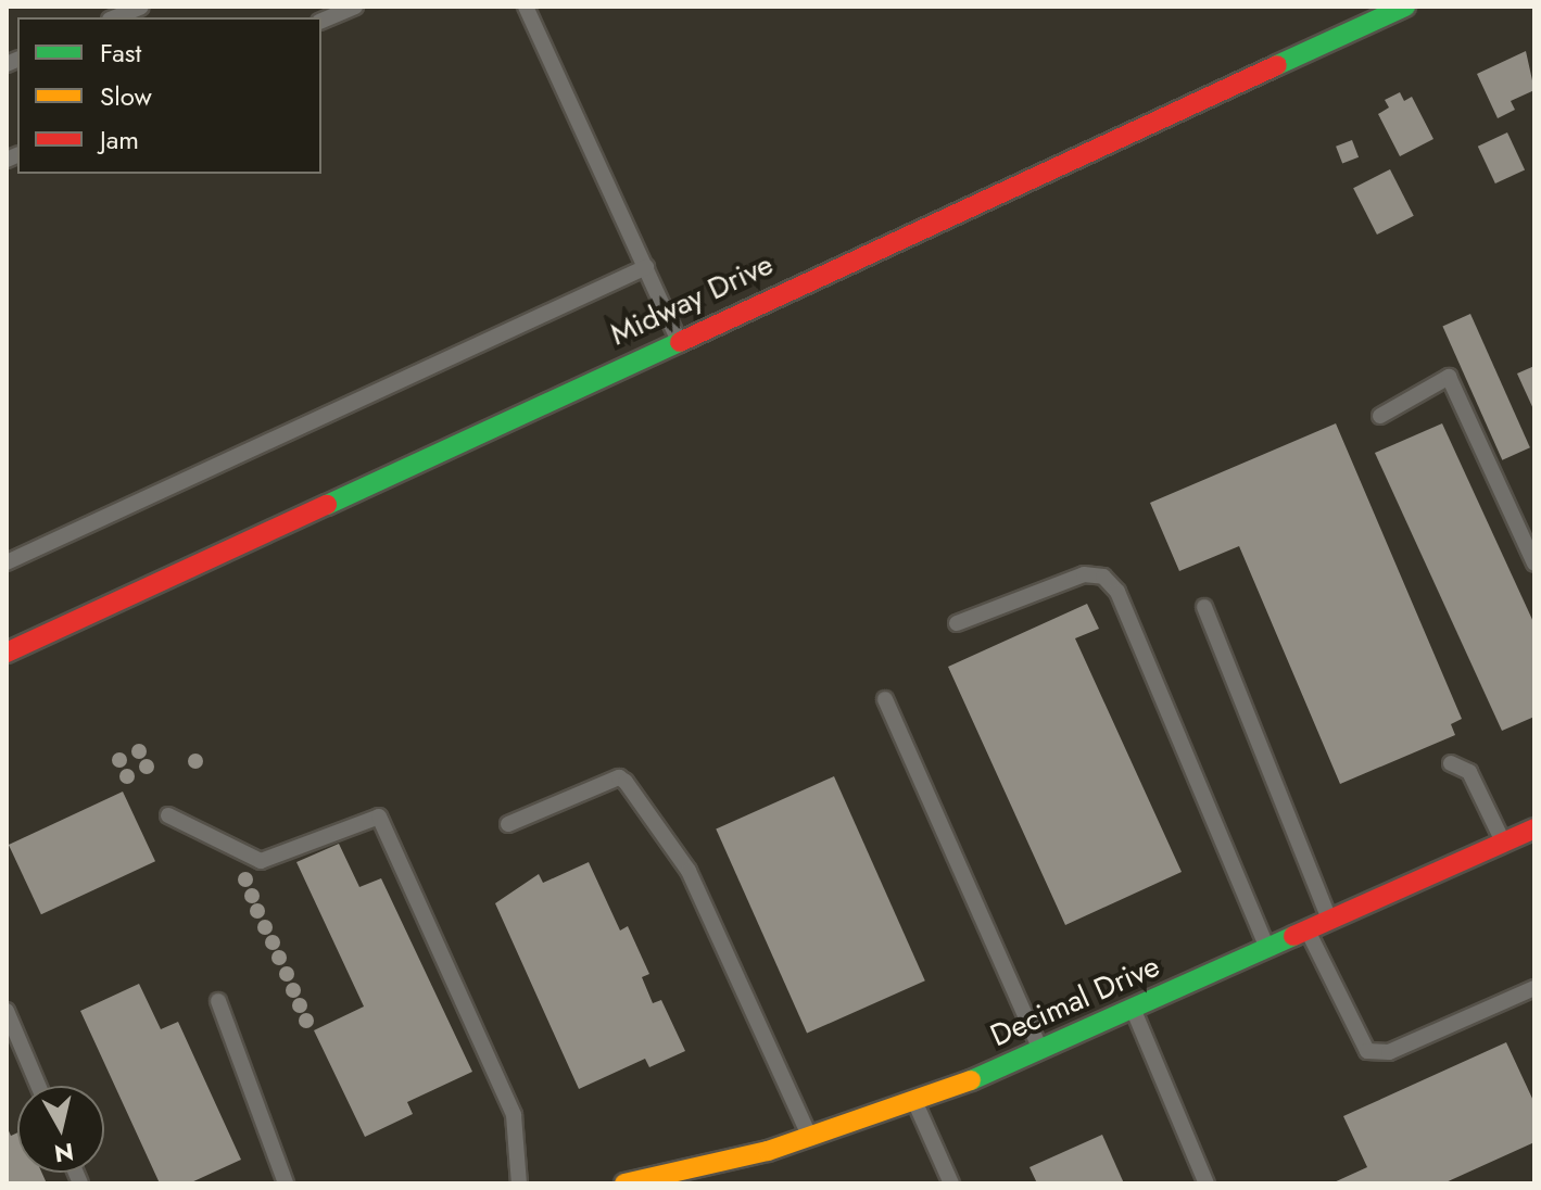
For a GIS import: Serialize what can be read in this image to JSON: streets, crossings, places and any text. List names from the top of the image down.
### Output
{
  "streets": {
    "street": ["Midway Drive", "Decimal Drive"]
  },
  "legend": ["Fast", "Slow", "Jam"],
  "north": "bottom"
}
